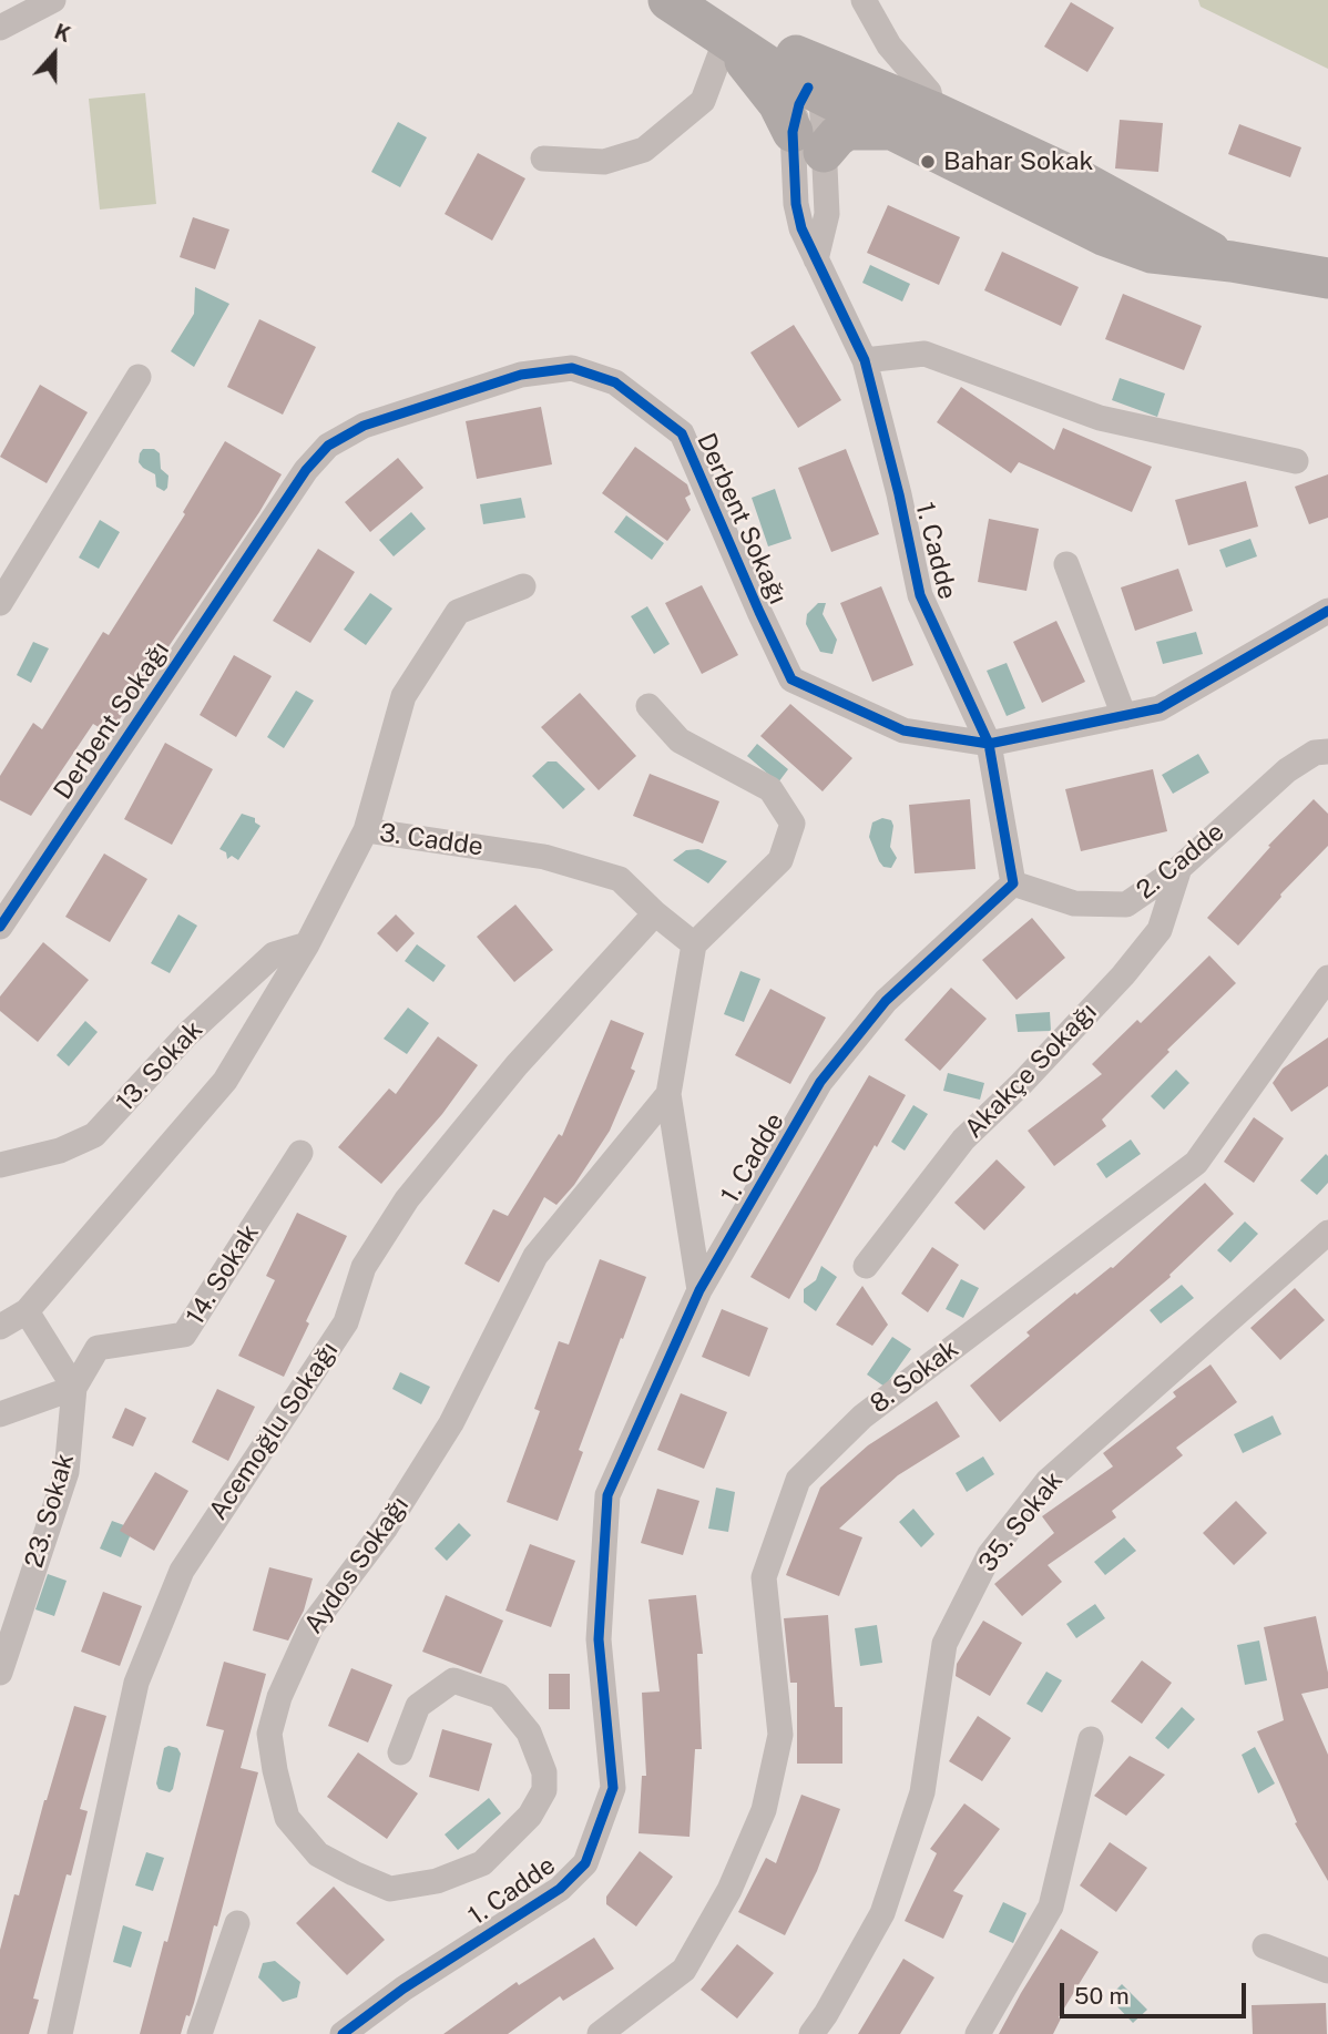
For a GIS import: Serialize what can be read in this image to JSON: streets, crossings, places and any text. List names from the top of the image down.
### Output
{
  "streets": {
    "street": [
      "Derbent Sokağı",
      "1. Cadde",
      "3. Cadde",
      "2. Cadde",
      "13. Sokak",
      "Akakçe Sokağı",
      "14. Sokak",
      "8. Sokak",
      "Acemoğlu Sokağı",
      "23. Sokak",
      "35. Sokak",
      "Aydos Sokağı"
    ]
  },
  "crossings": [
    ["Derbent Sokağı", "1. Cadde"],
    ["1. Cadde", "2. Cadde"],
    ["3. Cadde", "13. Sokak"],
    ["3. Cadde", "Acemoğlu Sokağı"],
    ["2. Cadde", "Akakçe Sokağı"],
    ["14. Sokak", "23. Sokak"]
  ],
  "places": ["Bahar Sokak"],
  "scale_bar": "50 m",
  "north": "top"
}
